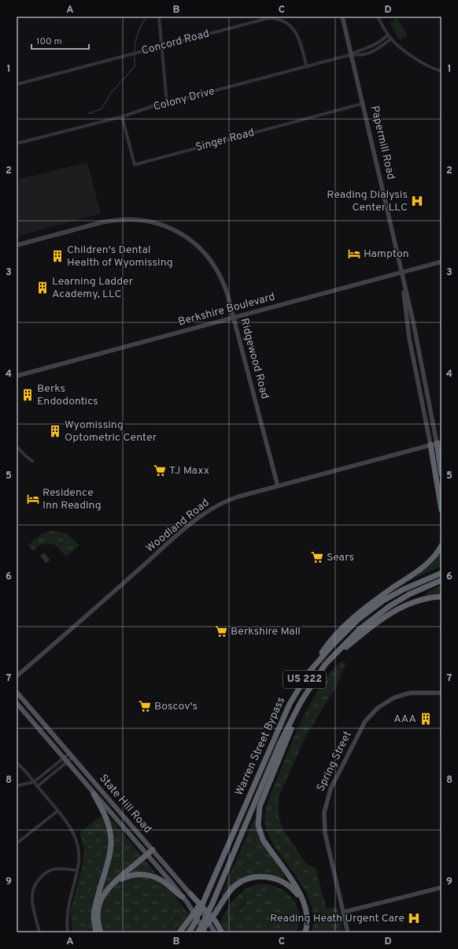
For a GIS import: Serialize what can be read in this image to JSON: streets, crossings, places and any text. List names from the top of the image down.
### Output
{
  "streets": {
    "highway": ["US 222", "Warren Street Bypass"],
    "main road": [
      "Papermill Road",
      "Berkshire Boulevard",
      "Ridgewood Road",
      "Woodland Road",
      "Spring Street",
      "State Hill Road"
    ],
    "street": ["Concord Road", "Colony Drive", "Singer Road"]
  },
  "crossings": [
    ["Concord Road", "Colony Drive"],
    ["Colony Drive", "Singer Road"],
    ["Colony Drive", "Papermill Road"],
    ["Singer Road", "Papermill Road"],
    ["Papermill Road", "Berkshire Boulevard"],
    ["Papermill Road", "Woodland Road"],
    ["Berkshire Boulevard", "Ridgewood Road"],
    ["Ridgewood Road", "Woodland Road"]
  ],
  "places": {
    "hospital": ["Reading Dialysis Center LLC", "Reading Heath Urgent Care"],
    "hotel": ["Hampton", "Residence Inn Reading"],
    "building": [
      "Children's Dental Health of Wyomissing",
      "Learning Ladder Academy, LLC",
      "Berks Endodontics",
      "Wyomissing Optometric Center",
      "AAA"
    ],
    "supermarket": [
      "TJ Maxx",
      "Sears",
      "Berkshire Mall",
      "Boscov's"
    ]
  },
  "scale_bar": "100 m",
  "grid": {
    "columns": [
      "A",
      "B",
      "C",
      "D"
    ],
    "rows": [
      "1",
      "2",
      "3",
      "4",
      "5",
      "6",
      "7",
      "8",
      "9"
    ]
  }
}
